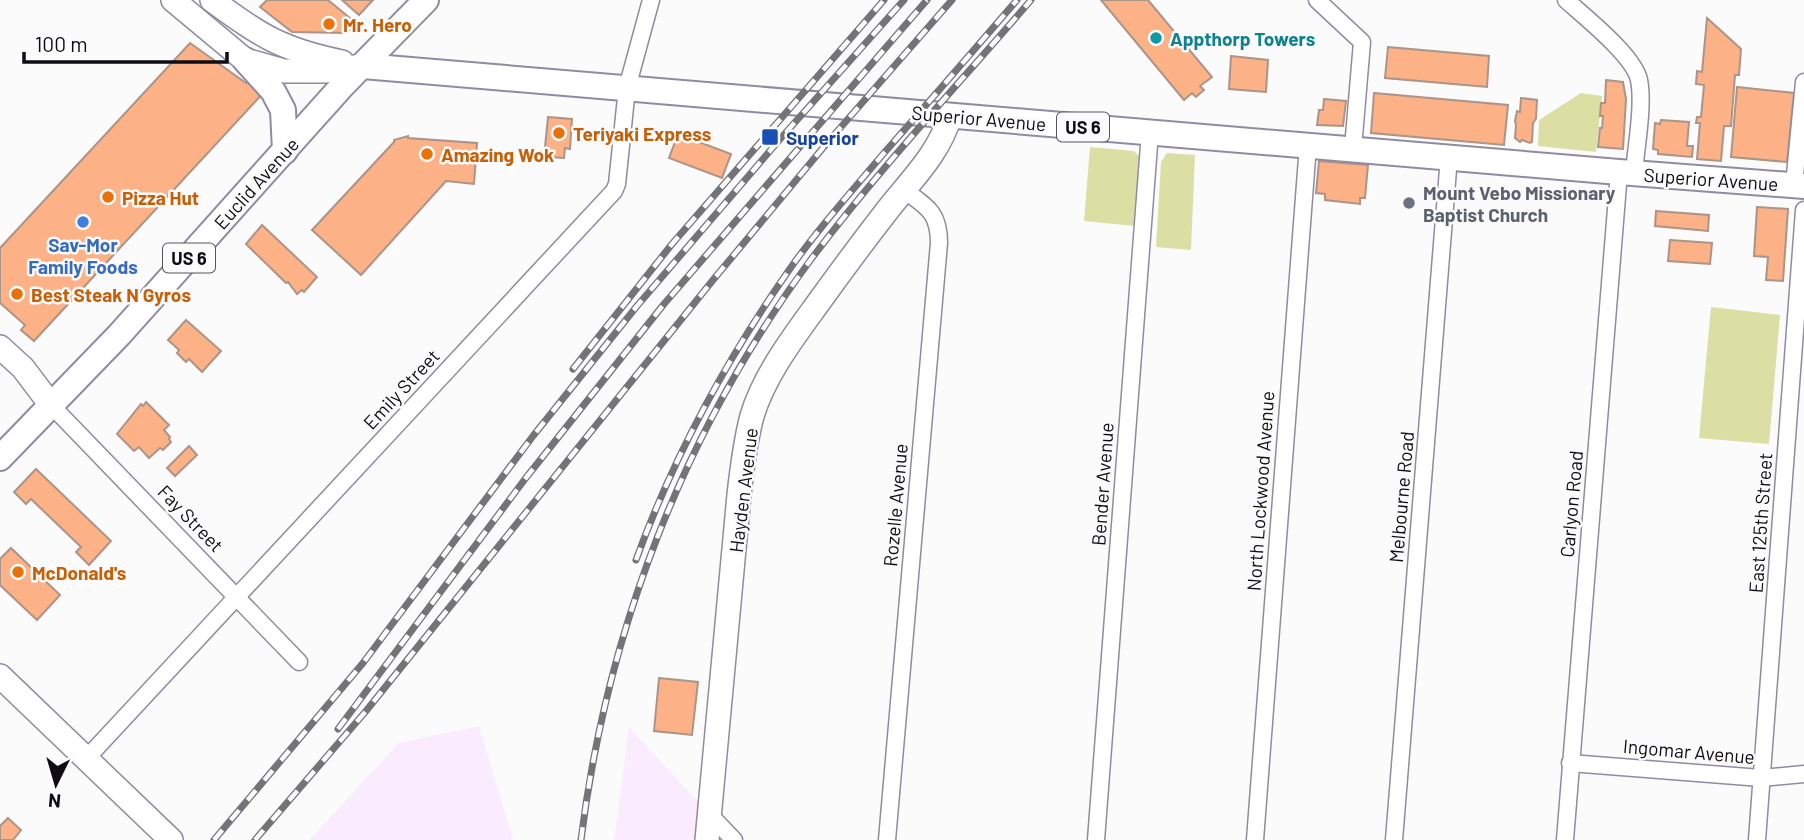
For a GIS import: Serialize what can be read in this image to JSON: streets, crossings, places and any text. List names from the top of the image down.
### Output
{
  "streets": {
    "main road": ["Superior Avenue", "US 6", "Euclid Avenue"],
    "street": [
      "Emily Street",
      "Bender Avenue",
      "Hayden Avenue",
      "North Lockwood Avenue",
      "Melbourne Road",
      "Carlyon Road",
      "Rozelle Avenue",
      "Fay Street",
      "East 125th Street",
      "Ingomar Avenue"
    ]
  },
  "crossings": [
    ["Superior Avenue", "Euclid Avenue"],
    ["Superior Avenue", "Emily Street"],
    ["Superior Avenue", "Bender Avenue"],
    ["Superior Avenue", "Hayden Avenue"],
    ["Superior Avenue", "North Lockwood Avenue"],
    ["Superior Avenue", "Melbourne Road"],
    ["Superior Avenue", "Carlyon Road"],
    ["Euclid Avenue", "Fay Street"],
    ["Emily Street", "Fay Street"],
    ["Hayden Avenue", "Rozelle Avenue"],
    ["Carlyon Road", "Ingomar Avenue"],
    ["East 125th Street", "Ingomar Avenue"]
  ],
  "places": {
    "other": [
      "Mr. Hero",
      "Appthorp Towers",
      "Teriyaki Express",
      "Amazing Wok",
      "Pizza Hut",
      "Mount Vebo Missionary Baptist Church",
      "Sav-Mor Family Foods",
      "Best Steak N Gyros",
      "McDonald's"
    ],
    "transit": ["Superior"]
  },
  "scale_bar": "100 m",
  "north": "bottom"
}
